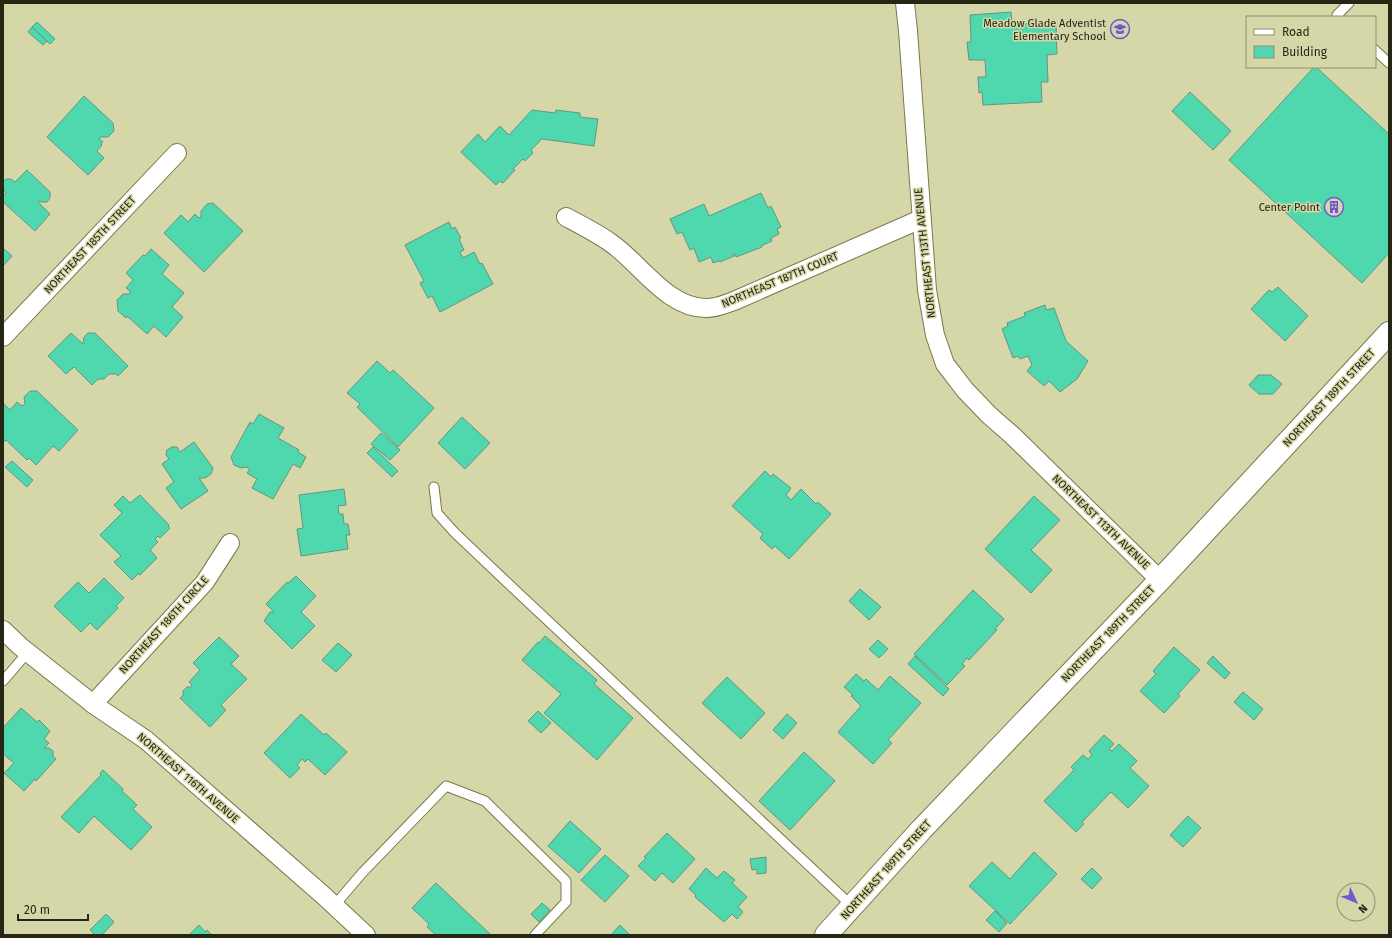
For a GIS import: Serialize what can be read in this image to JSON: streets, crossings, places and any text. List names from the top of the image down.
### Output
{
  "streets": {
    "street": [
      "NORTHEAST 185TH STREET",
      "NORTHEAST 113TH AVENUE",
      "NORTHEAST 187TH COURT",
      "NORTHEAST 189TH STREET",
      "NORTHEAST 186TH CIRCLE",
      "NORTHEAST 116TH AVENUE"
    ]
  },
  "crossings": [
    ["NORTHEAST 113TH AVENUE", "NORTHEAST 187TH COURT"],
    ["NORTHEAST 113TH AVENUE", "NORTHEAST 189TH STREET"],
    ["NORTHEAST 186TH CIRCLE", "NORTHEAST 116TH AVENUE"]
  ],
  "places": {
    "school or university": ["Meadow Glade Adventist Elementary School"],
    "building": ["Center Point"]
  },
  "legend": ["Road", "Building"],
  "scale_bar": "20 m",
  "north": "bottom right"
}
